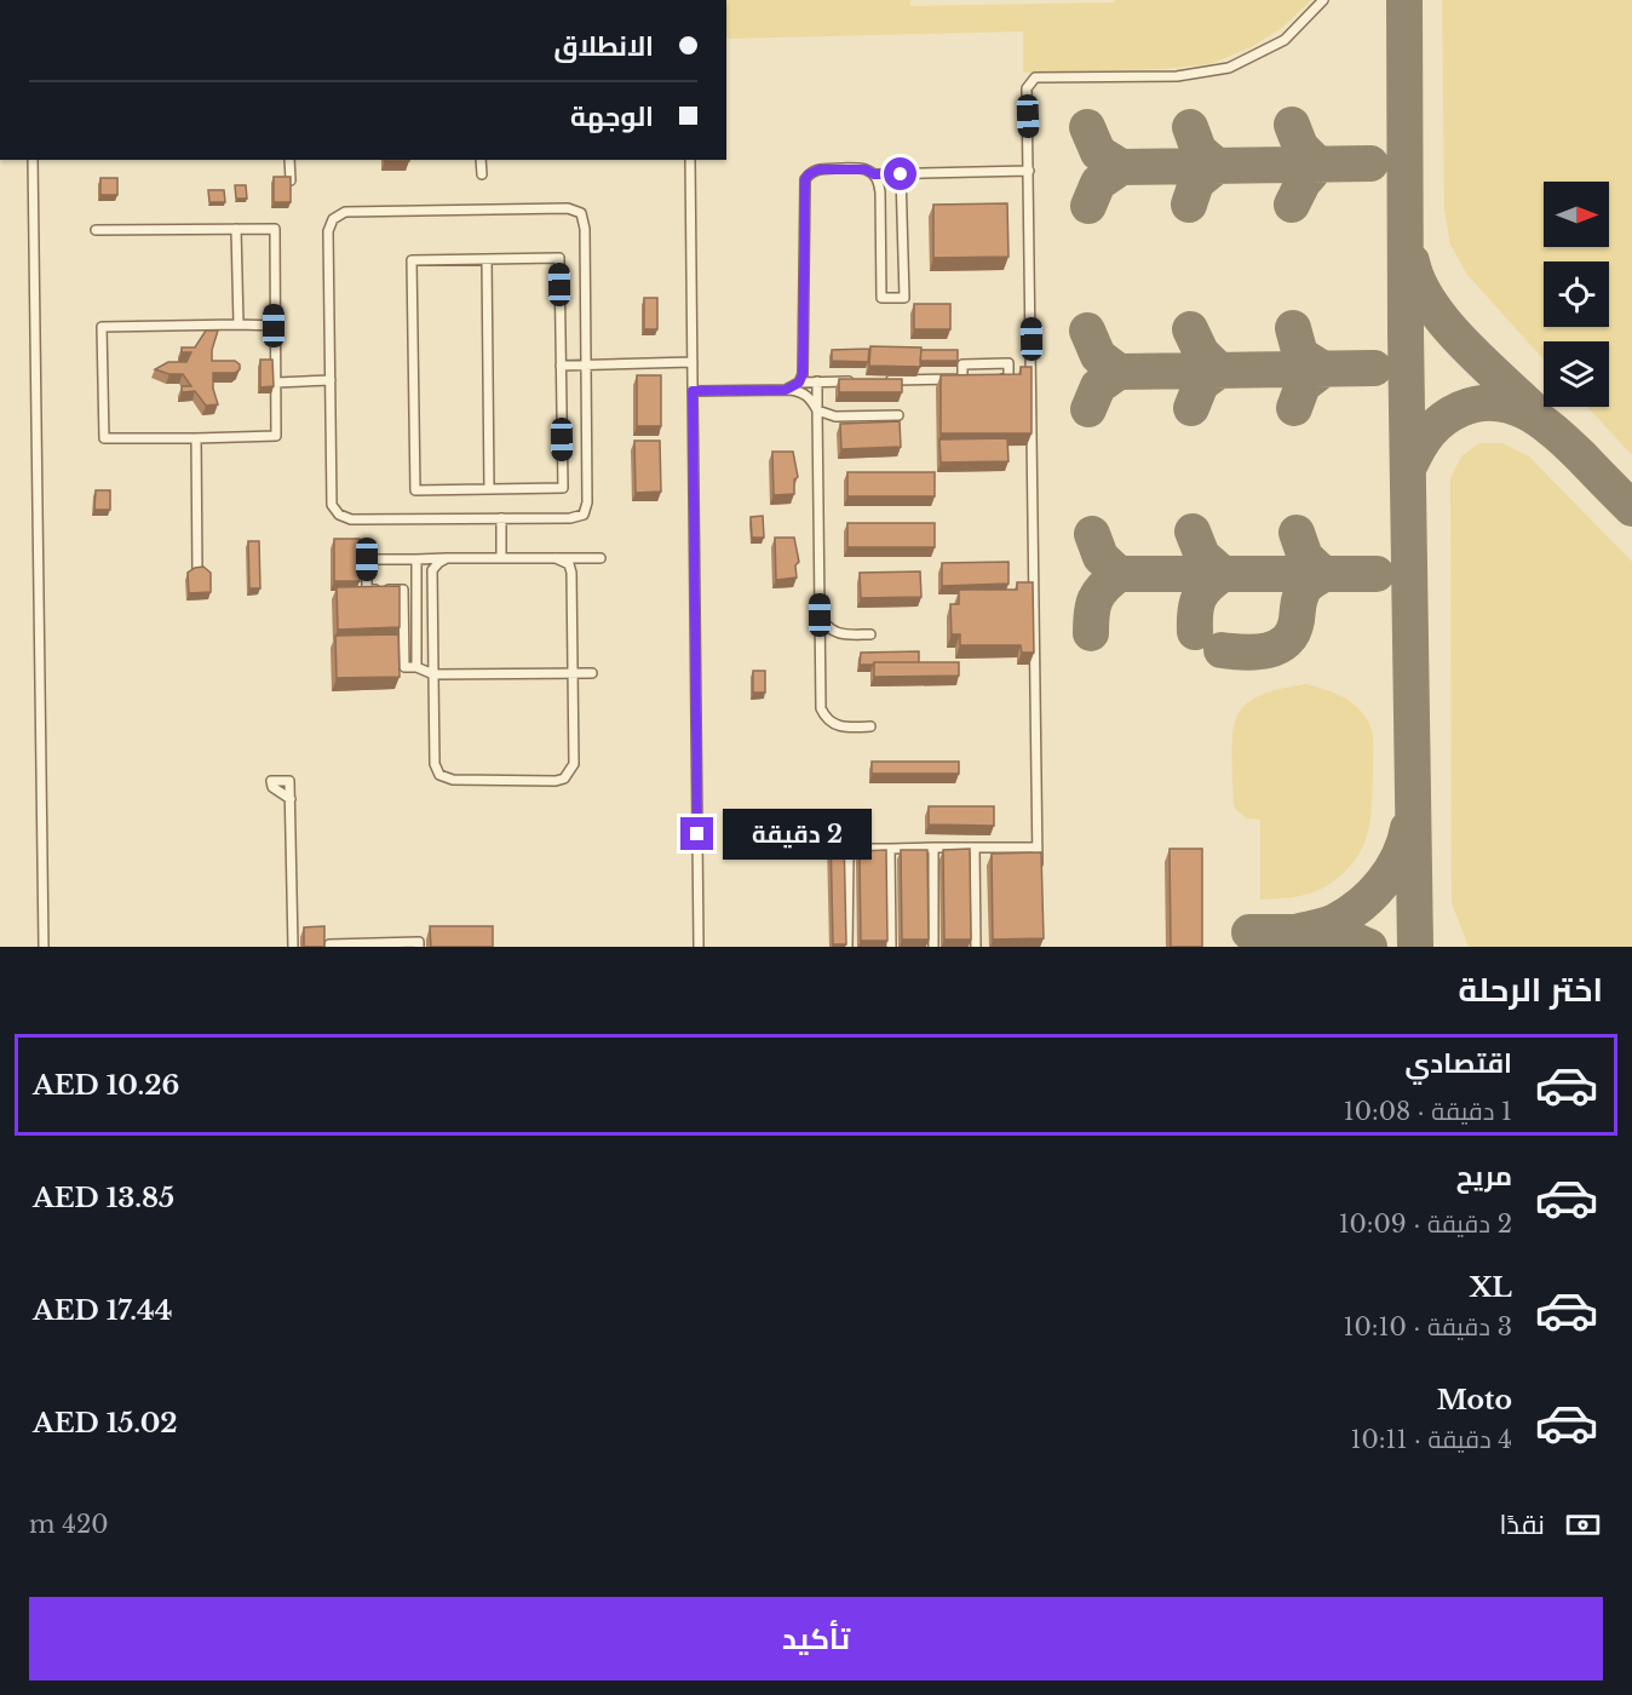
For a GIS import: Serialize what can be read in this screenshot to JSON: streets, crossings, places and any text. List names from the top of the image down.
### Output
{
  "north": "right",
  "page": {
    "banner": ["الانطلاق", "الوجهة"],
    "bubble": "2 دقيقة",
    "heading": "اختر الرحلة",
    "list": [
      {
        "name": "اقتصادي",
        "note": "1 دقيقة · 10:08",
        "value": "AED 10.26"
      },
      {
        "name": "مريح",
        "note": "2 دقيقة · 10:09",
        "value": "AED 13.85"
      },
      {
        "name": "XL",
        "note": "3 دقيقة · 10:10",
        "value": "AED 17.44"
      },
      {
        "name": "Moto",
        "note": "4 دقيقة · 10:11",
        "value": "AED 15.02"
      }
    ],
    "pay": ["نقدًا", "420 m"],
    "buttons": "تأكيد"
  }
}
